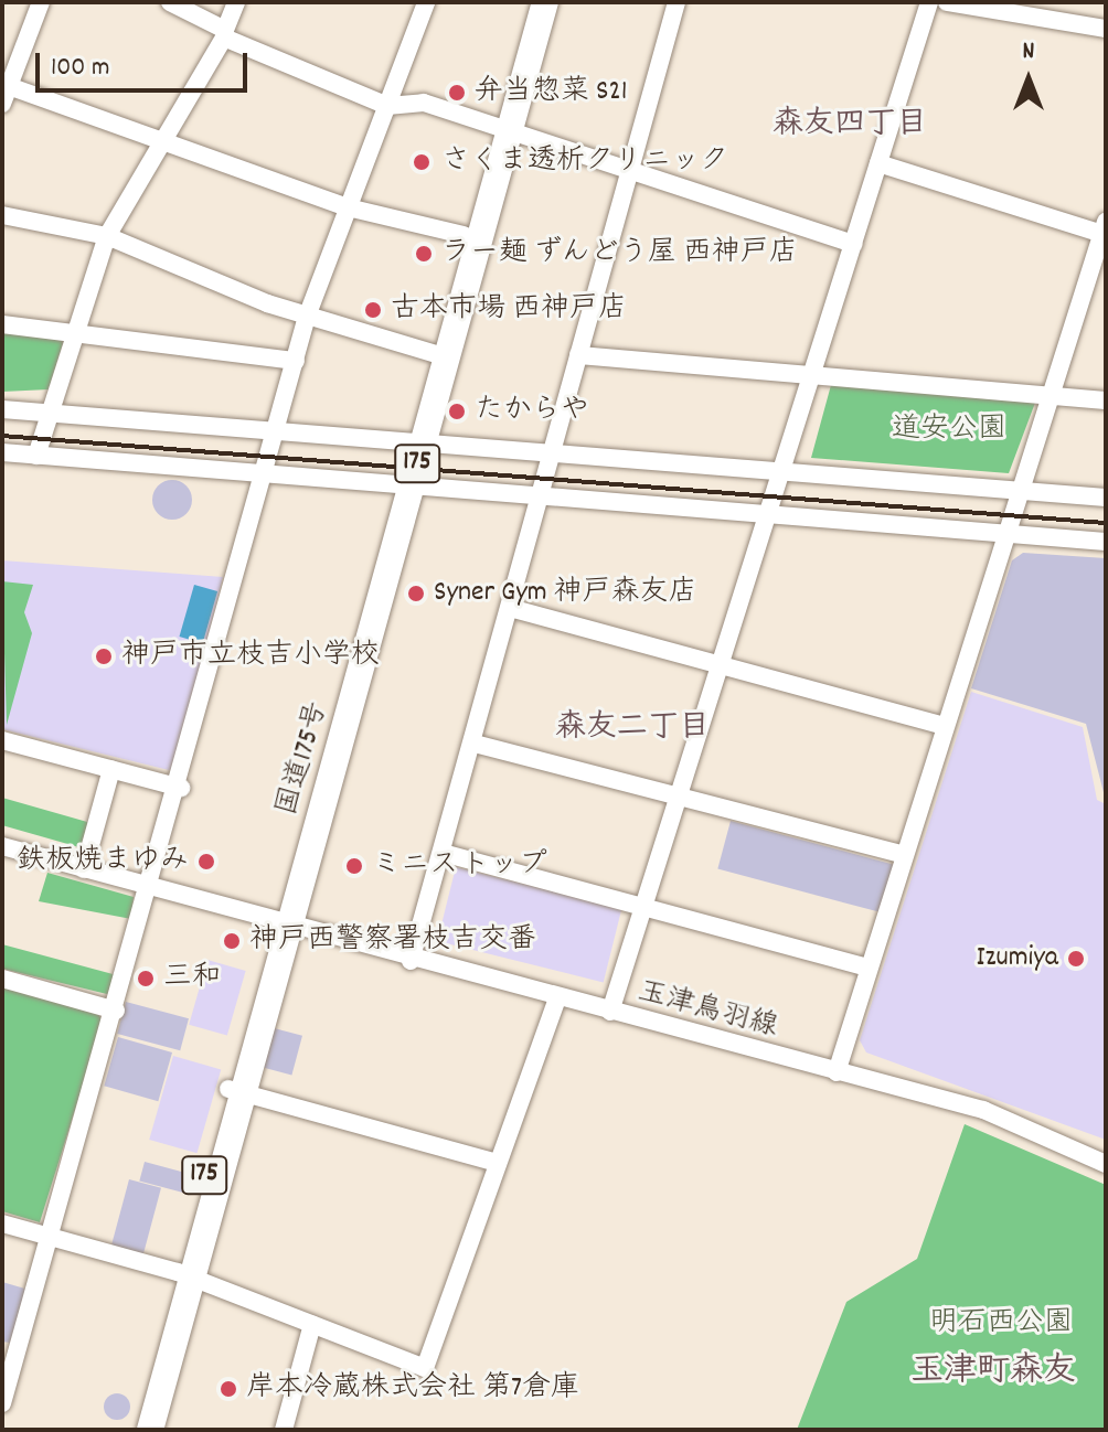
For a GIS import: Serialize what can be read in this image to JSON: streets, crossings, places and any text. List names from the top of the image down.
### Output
{
  "streets": {
    "highway": ["175", "国道175号"],
    "street": ["玉津鳥羽線"]
  },
  "crossings": [
    ["国道175号", "玉津鳥羽線"]
  ],
  "districts": ["森友四丁目", "森友二丁目", "玉津町森友"],
  "parks": ["道安公園", "明石西公園"],
  "places": [
    "弁当惣菜 S21",
    "さくま透析クリニック",
    "ラー麺 ずんどう屋 西神戸店",
    "古本市場 西神戸店",
    "たからや",
    "Syner Gym 神戸森友店",
    "神戸市立枝吉小学校",
    "鉄板焼まゆみ",
    "ミニストップ",
    "神戸西警察署枝吉交番",
    "Izumiya",
    "三和",
    "岸本冷蔵株式会社 第7倉庫"
  ],
  "scale_bar": "100 m",
  "north": "top"
}
